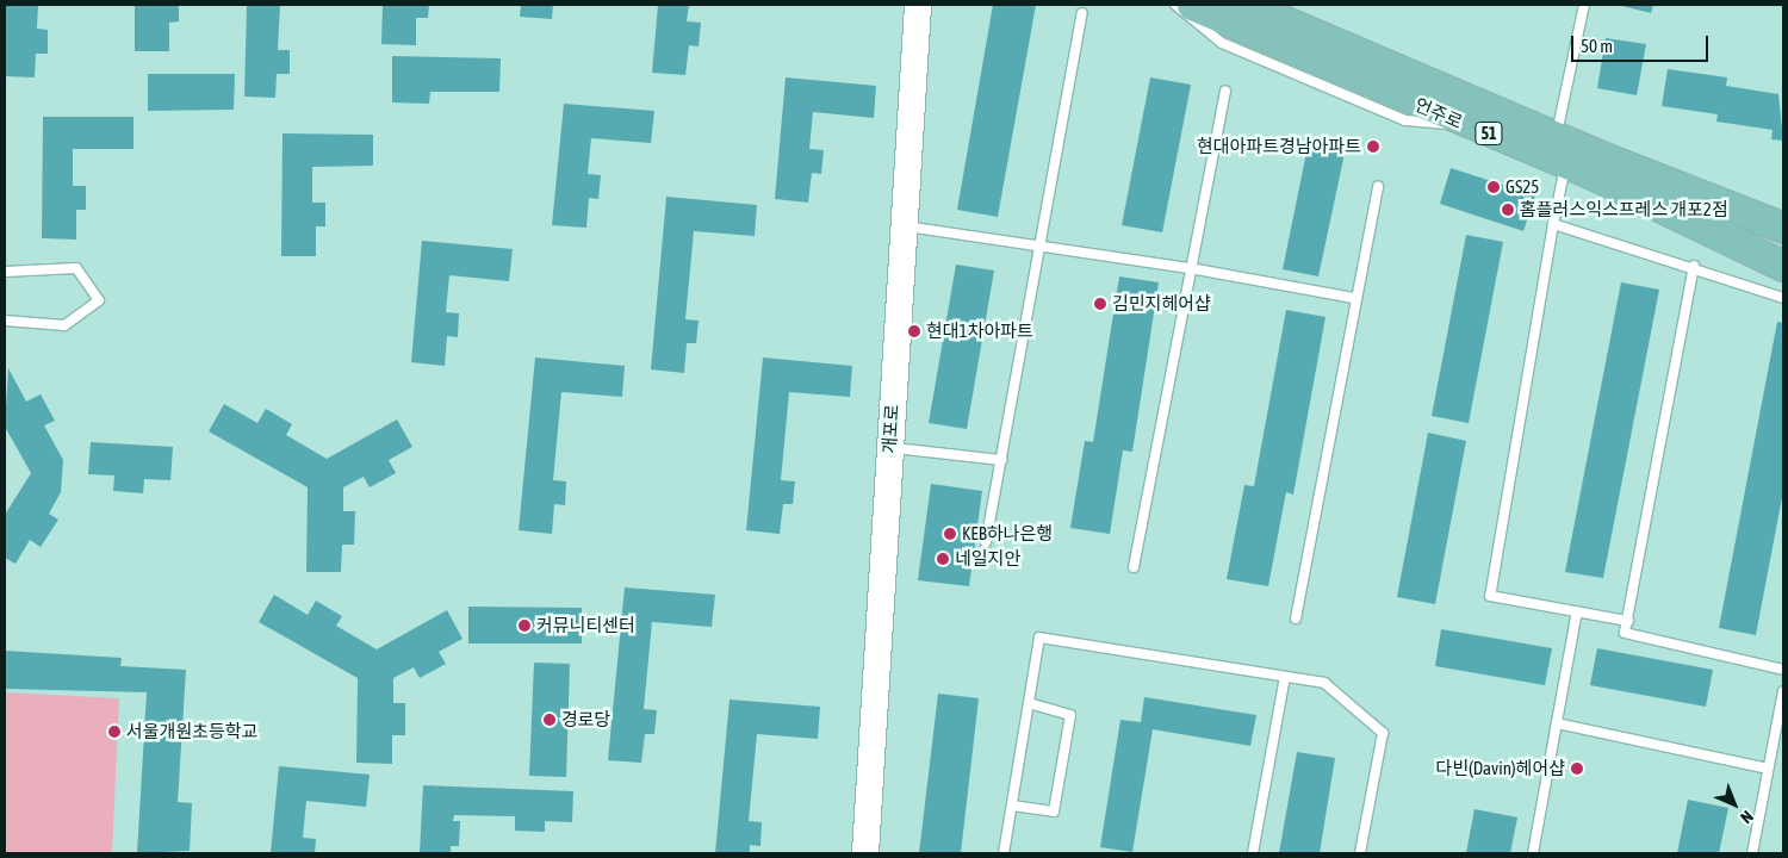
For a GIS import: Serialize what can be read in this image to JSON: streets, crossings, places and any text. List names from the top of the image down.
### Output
{
  "streets": {
    "main road": ["언주로", "51"],
    "street": ["개포로"]
  },
  "places": [
    "현대아파트경남아파트",
    "GS25",
    "홈플러스익스프레스 개포2점",
    "김민지헤어샵",
    "현대1차아파트",
    "KEB하나은행",
    "네일지안",
    "커뮤니티센터",
    "경로당",
    "서울개원초등학교",
    "다빈(Davin)헤어샵"
  ],
  "scale_bar": "50 m",
  "north": "bottom right"
}
